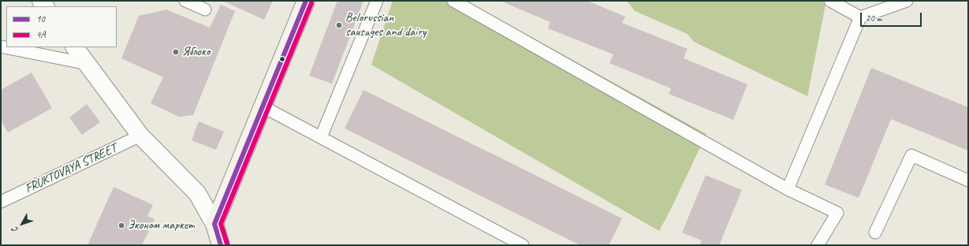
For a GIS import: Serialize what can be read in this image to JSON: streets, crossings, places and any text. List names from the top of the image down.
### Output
{
  "streets": {
    "lane": ["FRUKTOVAYA STREET"]
  },
  "places": ["Belorussian sausages and dairy", "Яблоко", "Эконом маркет"],
  "lines": ["transit line 10", "transit line 4А"],
  "legend": ["10", "4А"],
  "scale_bar": "20 m",
  "north": "bottom left"
}
